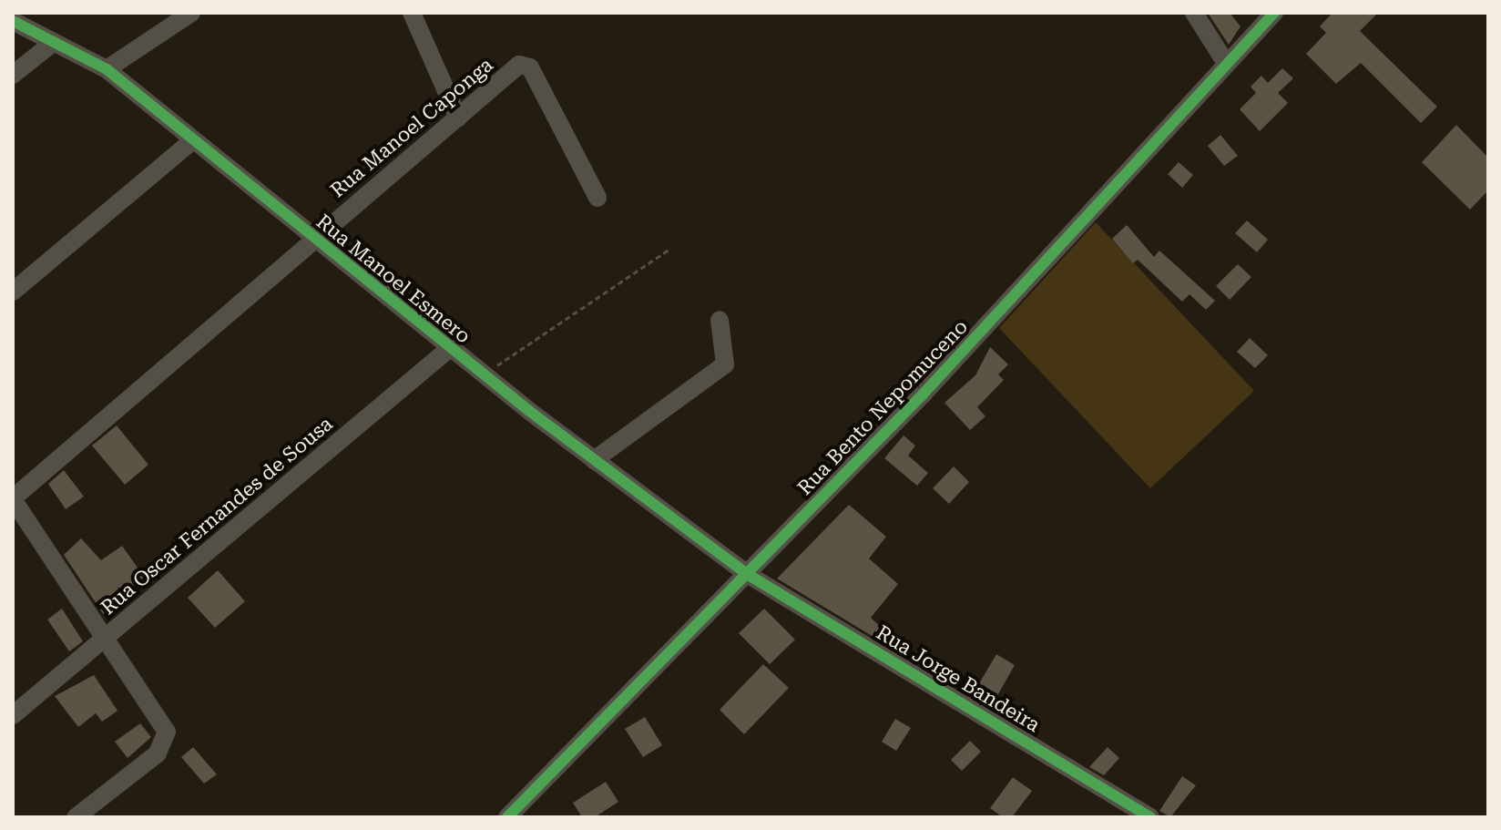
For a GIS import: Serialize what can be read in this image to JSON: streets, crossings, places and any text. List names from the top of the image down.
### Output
{
  "streets": {
    "street": [
      "Rua Manoel Caponga",
      "Rua Manoel Esmero",
      "Rua Bento Nepomuceno",
      "Rua Oscar Fernandes de Sousa",
      "Rua Jorge Bandeira"
    ]
  },
  "crossings": [
    ["Rua Manoel Caponga", "Rua Manoel Esmero"],
    ["Rua Manoel Esmero", "Rua Bento Nepomuceno"],
    ["Rua Manoel Esmero", "Rua Oscar Fernandes de Sousa"],
    ["Rua Manoel Esmero", "Rua Jorge Bandeira"],
    ["Rua Bento Nepomuceno", "Rua Jorge Bandeira"]
  ]
}
